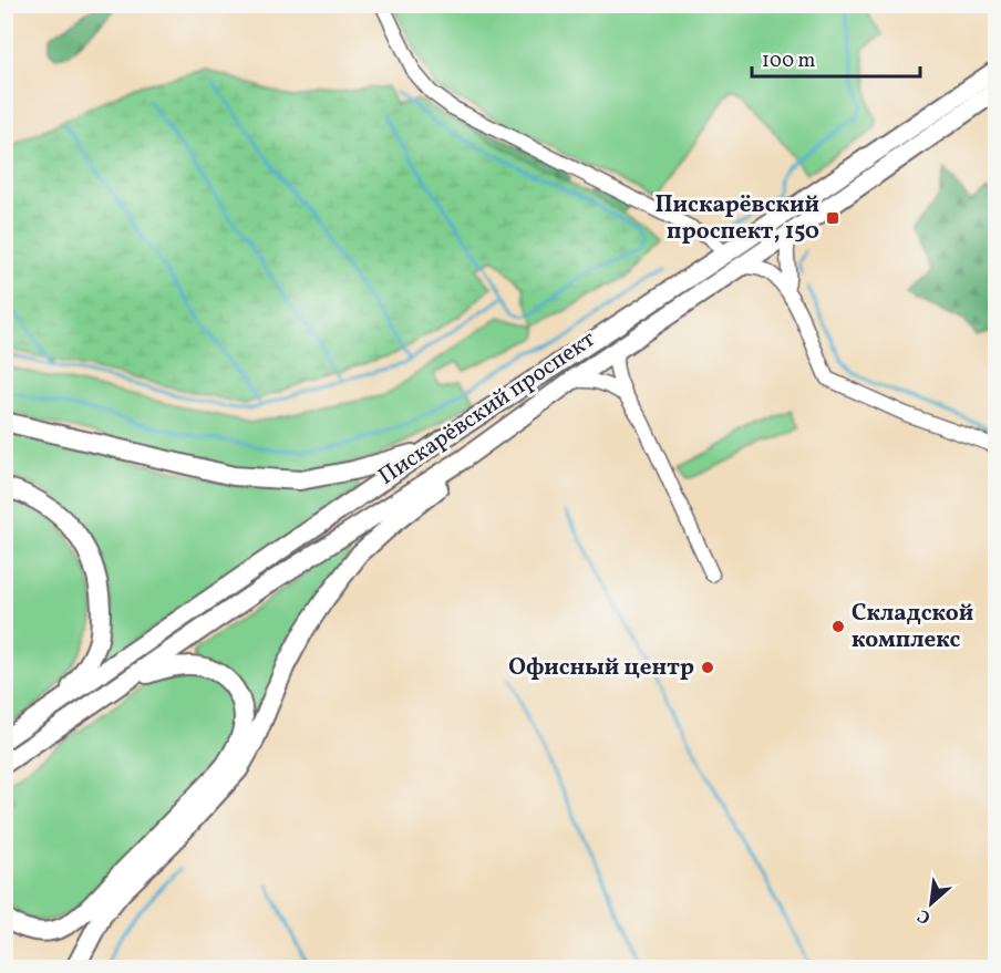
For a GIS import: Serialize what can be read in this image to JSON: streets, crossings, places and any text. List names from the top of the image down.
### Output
{
  "streets": {
    "main road": ["Пискарёвский проспект"]
  },
  "places": {
    "transit": ["Пискарёвский проспект, 150"],
    "other": ["Складской комплекс", "Офисный центр"]
  },
  "scale_bar": "100 m",
  "north": "bottom left"
}
